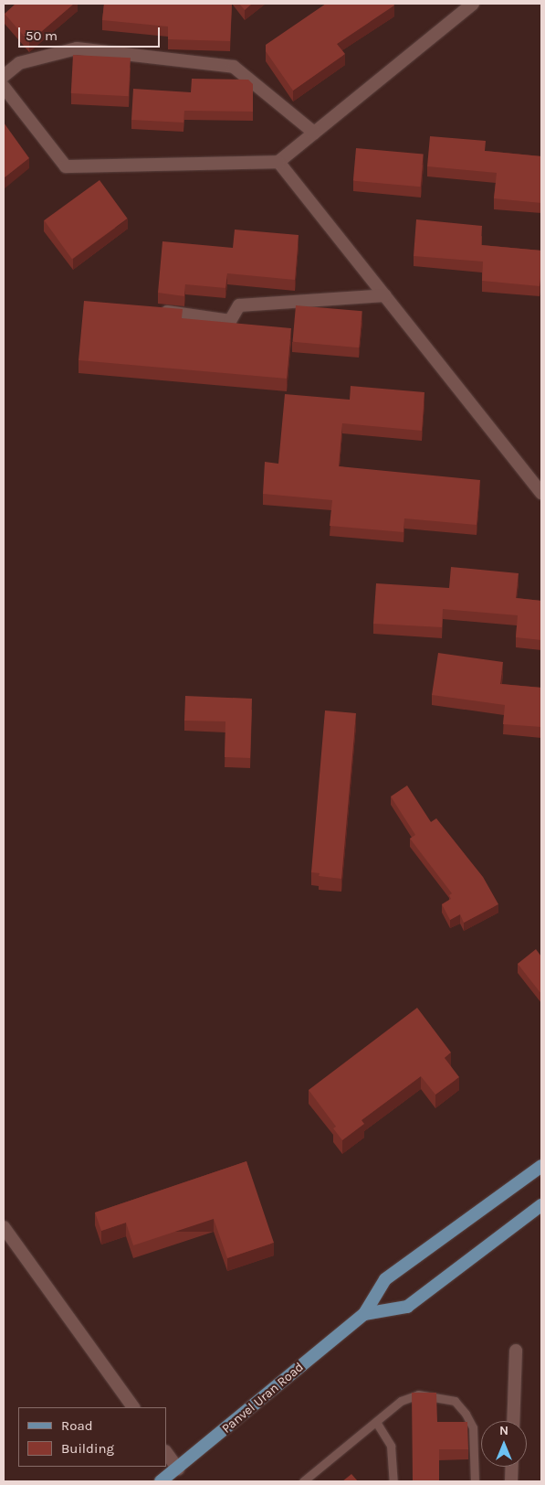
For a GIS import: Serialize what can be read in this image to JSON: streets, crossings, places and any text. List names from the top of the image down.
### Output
{
  "streets": {
    "main road": ["Panvel Uran Road"]
  },
  "legend": ["Road", "Building"],
  "scale_bar": "50 m",
  "north": "top"
}
